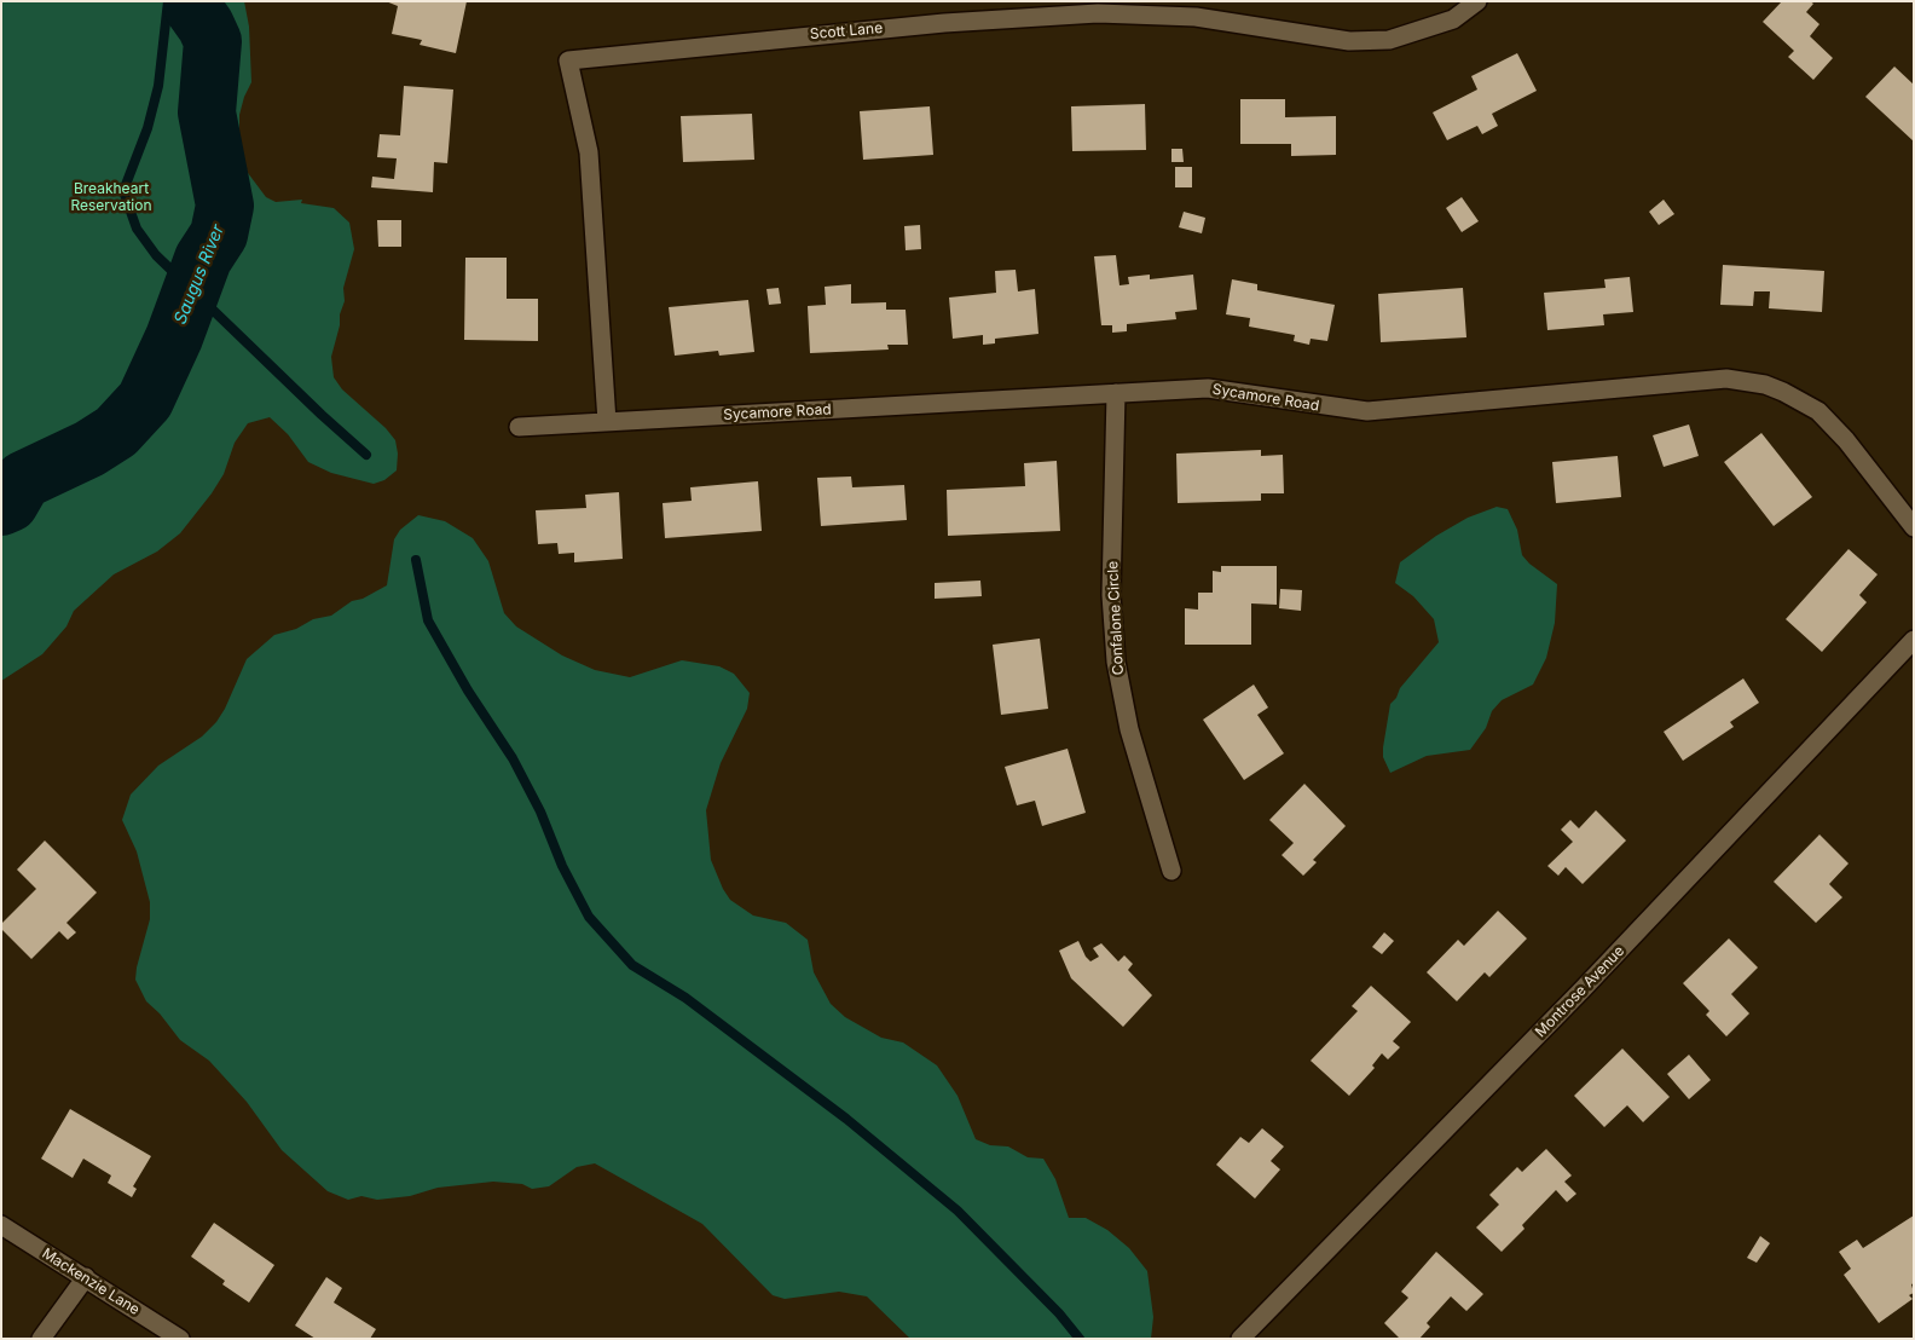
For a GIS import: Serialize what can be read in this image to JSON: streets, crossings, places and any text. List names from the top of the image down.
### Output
{
  "streets": {
    "street": [
      "Scott Lane",
      "Sycamore Road",
      "Confalone Circle",
      "Montrose Avenue",
      "Mackenzie Lane"
    ]
  },
  "crossings": [
    ["Scott Lane", "Sycamore Road"],
    ["Sycamore Road", "Confalone Circle"]
  ],
  "water": ["Saugus River"],
  "parks": ["Breakheart Reservation"]
}
